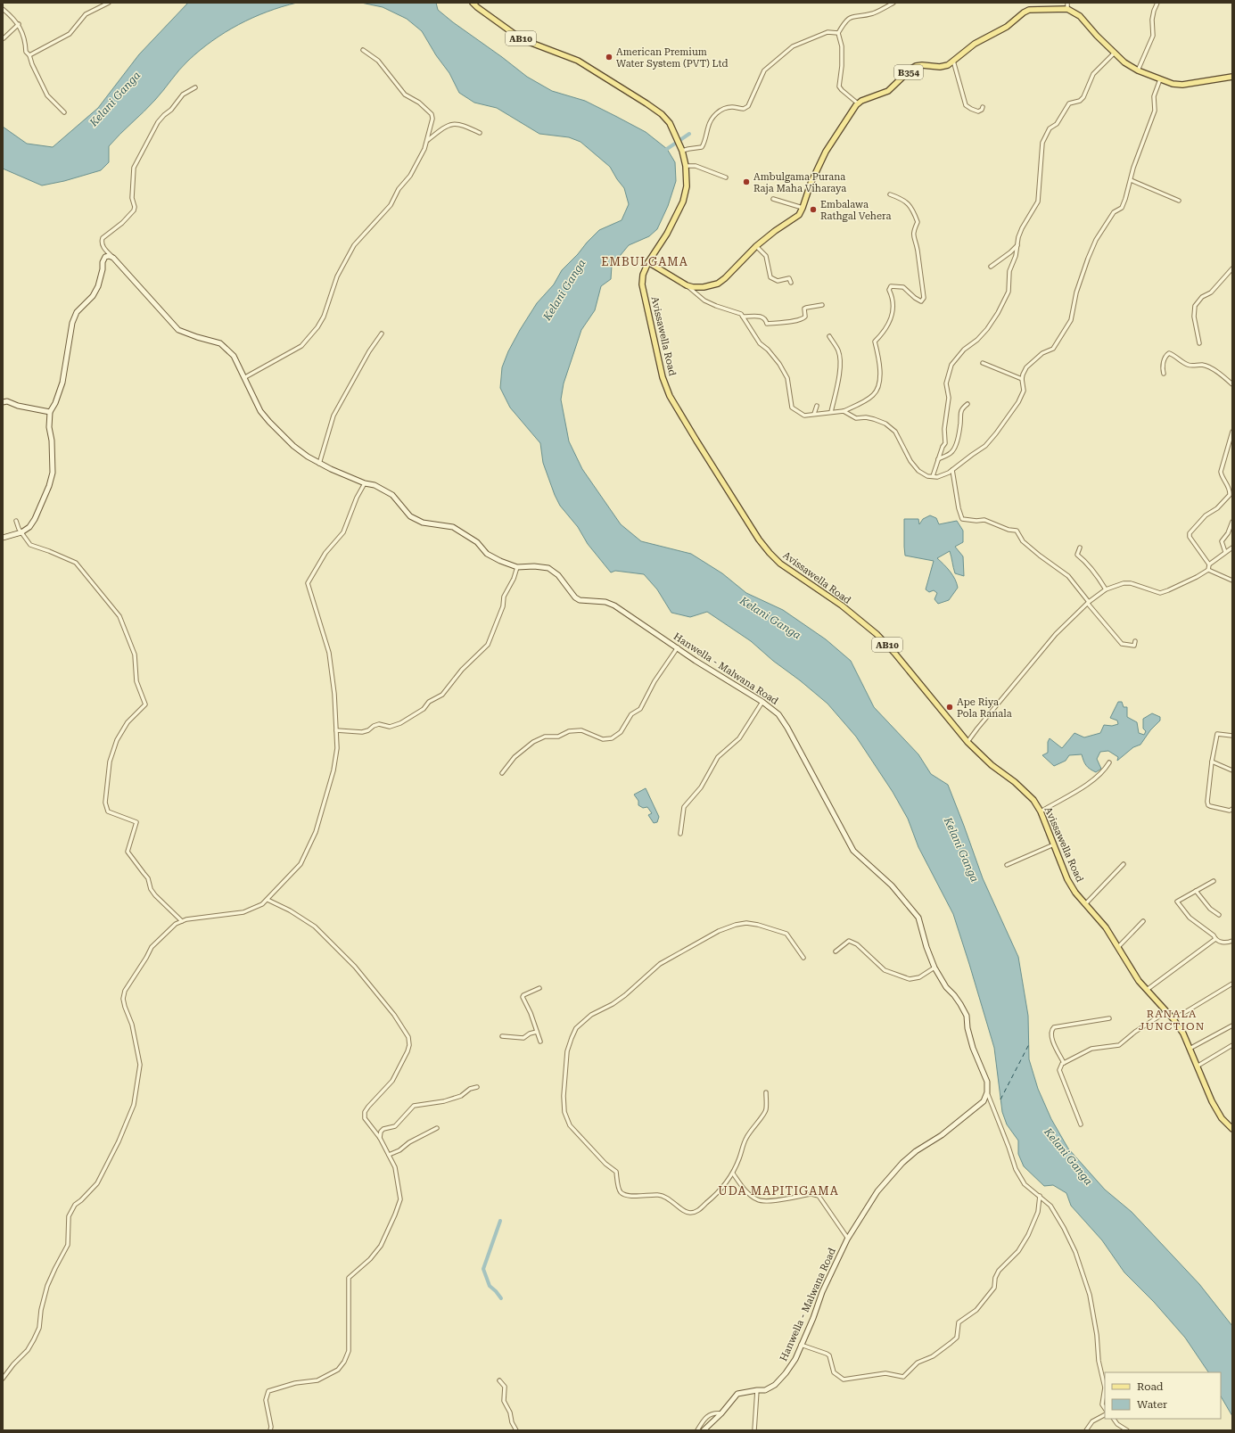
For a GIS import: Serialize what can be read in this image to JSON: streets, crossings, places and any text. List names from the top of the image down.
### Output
{
  "streets": {
    "main road": ["AB10", "B354", "Avissawella Road"],
    "street": ["Hanwella - Malwana Road"]
  },
  "districts": ["EMBULGAMA", "RANALA JUNCTION", "UDA MAPITIGAMA"],
  "water": ["Kelani Ganga"],
  "places": [
    "American Premium Water System (PVT) Ltd",
    "Ambulgama Purana Raja Maha Viharaya",
    "Embalawa Rathgal Vehera",
    "Ape Riya Pola Ranala"
  ],
  "legend": ["Road", "Water"]
}
